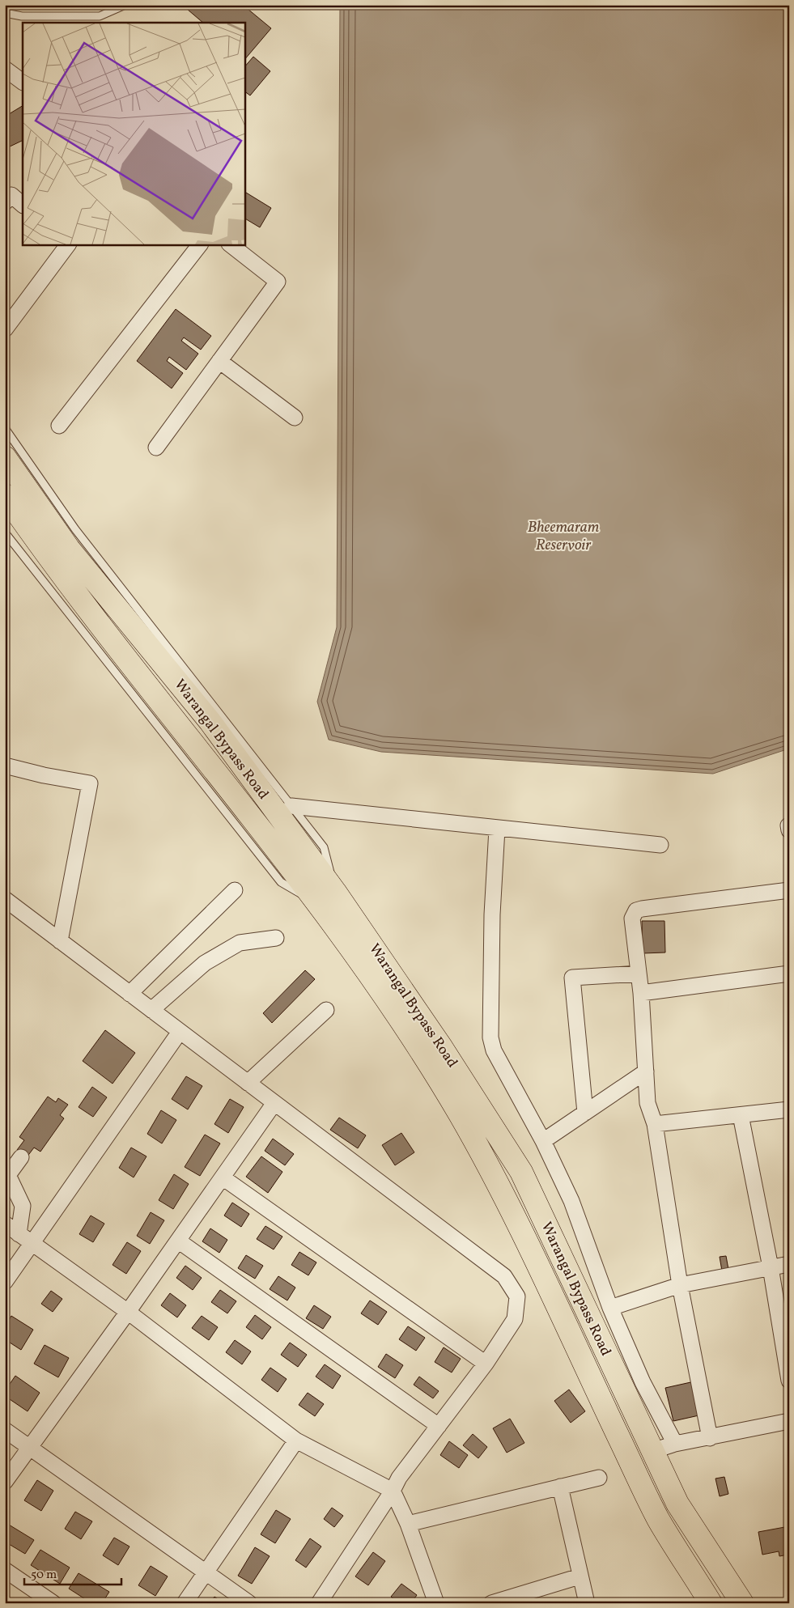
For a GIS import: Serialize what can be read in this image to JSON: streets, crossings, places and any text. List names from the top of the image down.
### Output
{
  "streets": {
    "highway": ["Warangal Bypass Road"]
  },
  "water": ["Bheemaram Reservoir"],
  "scale_bar": "50 m"
}
